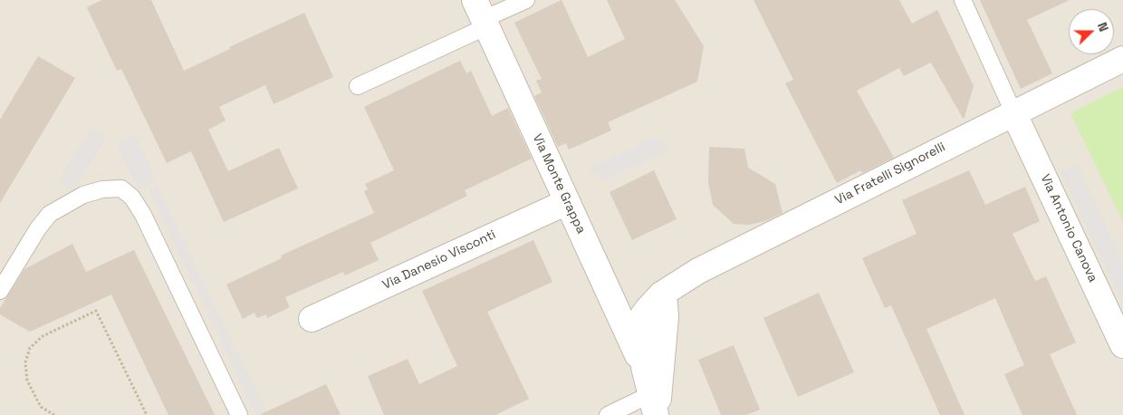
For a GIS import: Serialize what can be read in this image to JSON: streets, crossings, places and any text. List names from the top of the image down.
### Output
{
  "streets": {
    "street": [
      "Via Fratelli Signorelli",
      "Via Monte Grappa",
      "Via Antonio Canova",
      "Via Danesio Visconti"
    ]
  },
  "crossings": [
    ["Via Fratelli Signorelli", "Via Monte Grappa"],
    ["Via Fratelli Signorelli", "Via Antonio Canova"],
    ["Via Monte Grappa", "Via Danesio Visconti"]
  ],
  "north": "right"
}
